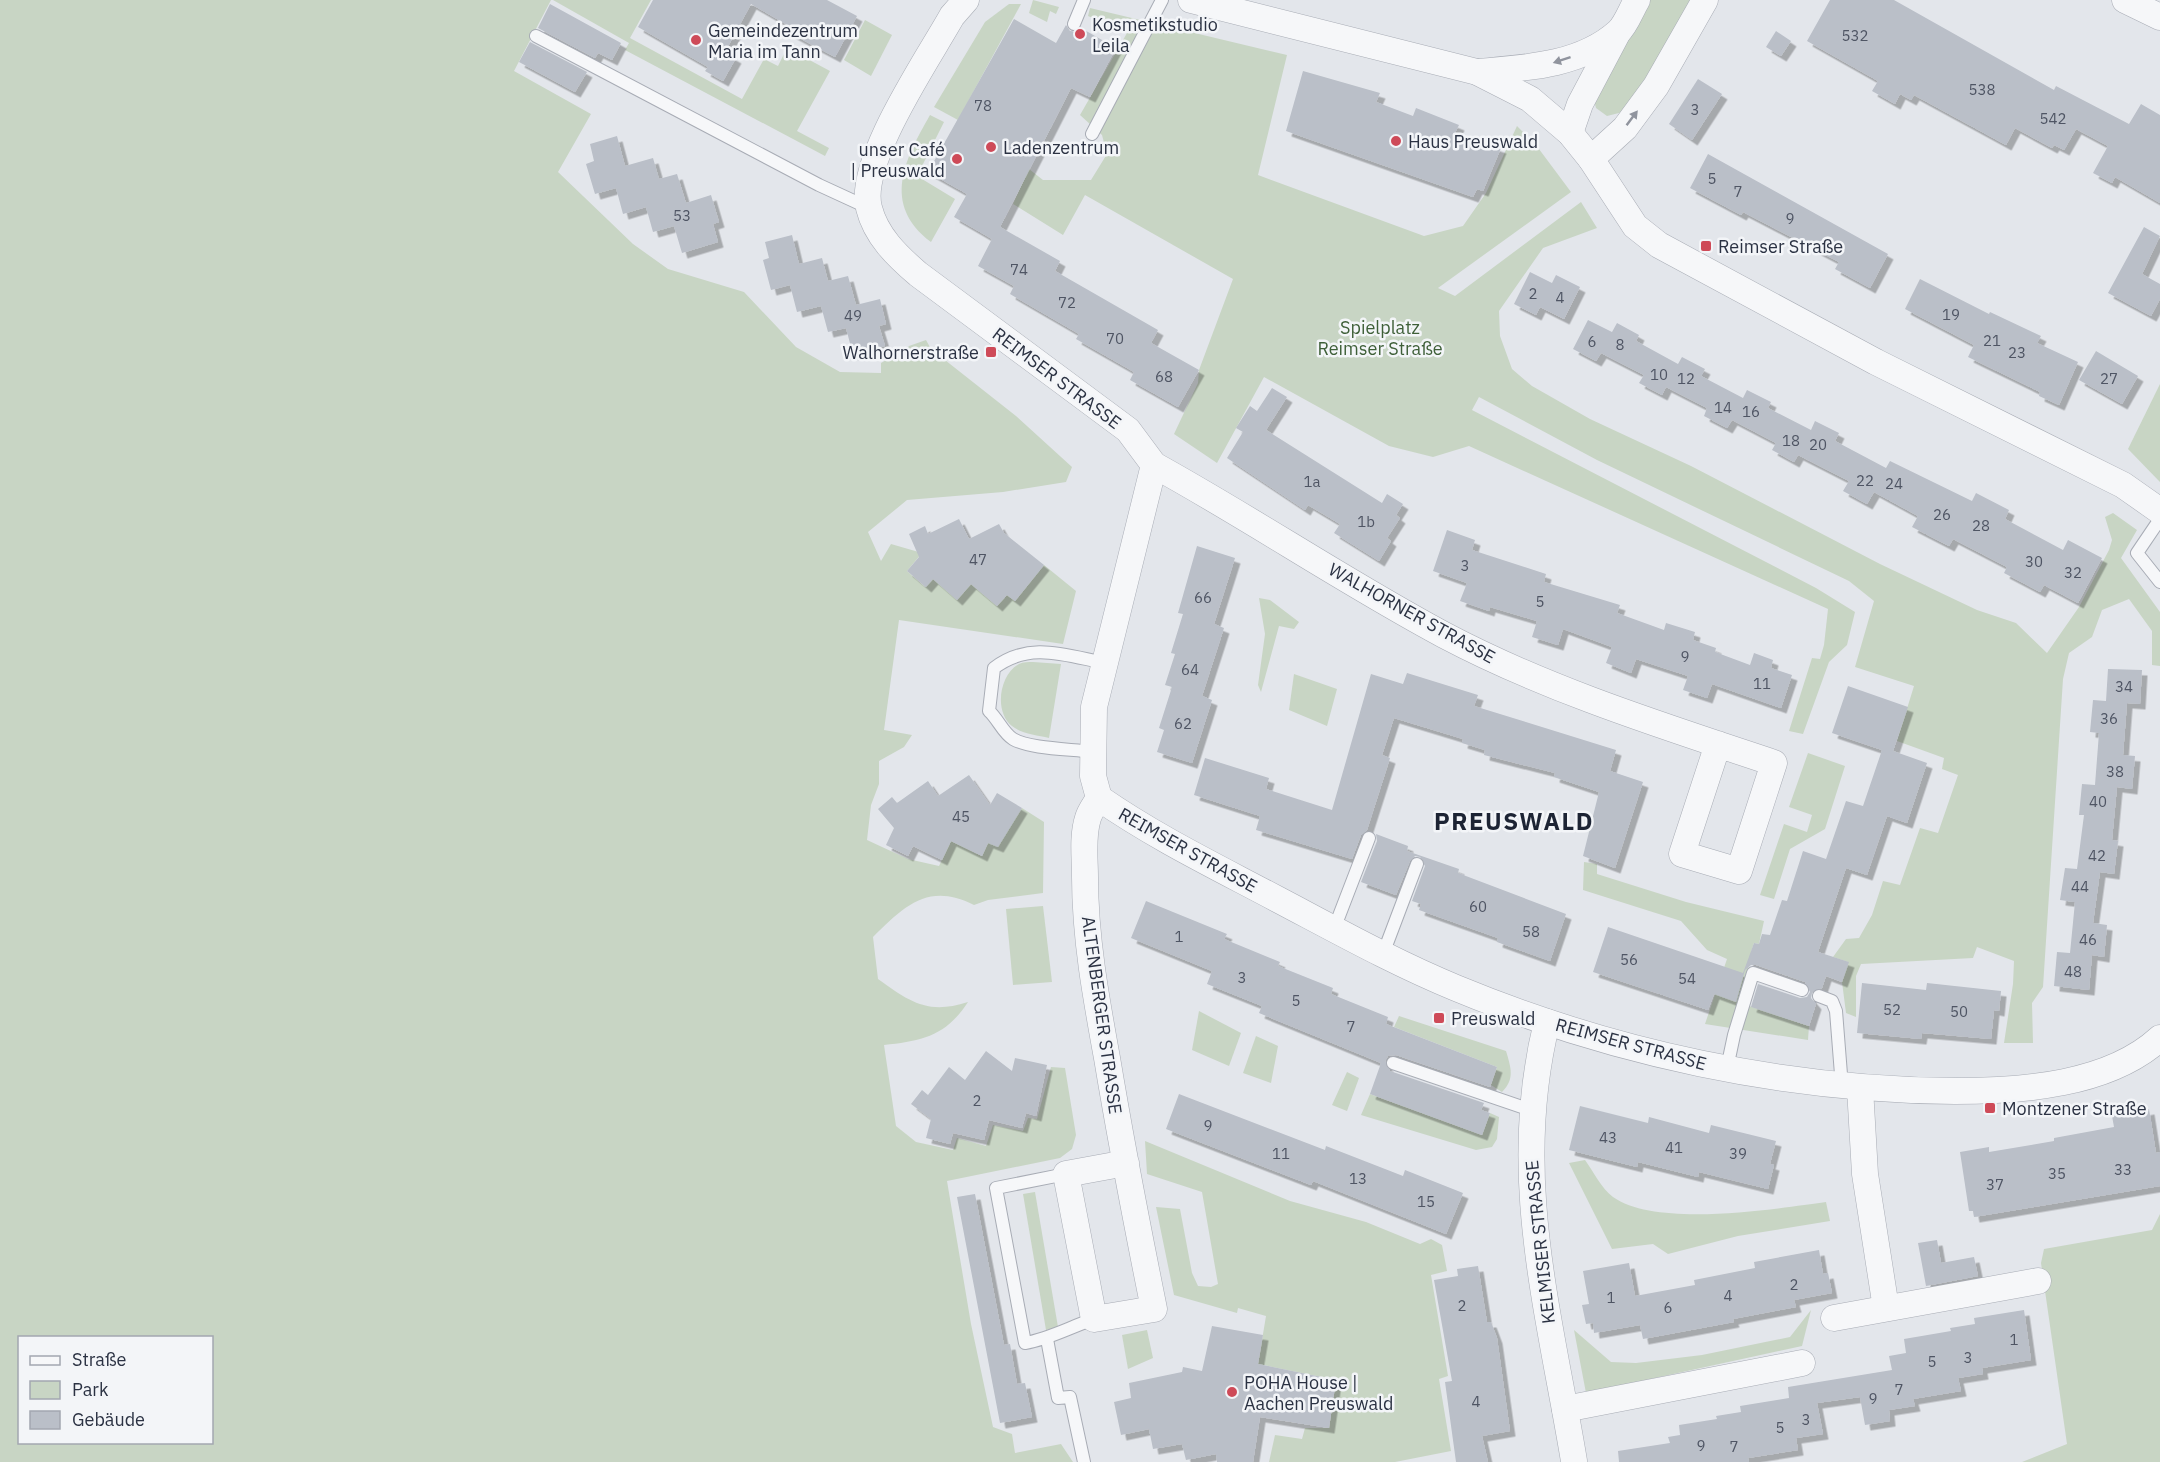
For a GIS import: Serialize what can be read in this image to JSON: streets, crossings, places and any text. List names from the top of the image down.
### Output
{
  "streets": {
    "street": [
      "REIMSER STRASSE",
      "WALHORNER STRASSE",
      "ALTENBERGER STRASSE",
      "KELMISER STRASSE"
    ]
  },
  "crossings": [
    ["REIMSER STRASSE", "WALHORNER STRASSE"],
    ["REIMSER STRASSE", "ALTENBERGER STRASSE"],
    ["REIMSER STRASSE", "KELMISER STRASSE"]
  ],
  "districts": ["PREUSWALD"],
  "parks": ["Spielplatz Reimser Straße"],
  "places": {
    "other": [
      "Kosmetikstudio Leila",
      "Gemeindezentrum Maria im Tann",
      "Haus Preuswald",
      "Ladenzentrum",
      "unser Café | Preuswald",
      "POHA House | Aachen Preuswald"
    ],
    "transit": [
      "Reimser Straße",
      "Walhornerstraße",
      "Preuswald",
      "Montzener Straße"
    ]
  },
  "house_numbers": [
    "532",
    "538",
    "78",
    "3",
    "542",
    "5",
    "7",
    "53",
    "9",
    "74",
    "2",
    "4",
    "72",
    "19",
    "49",
    "70",
    "21",
    "6",
    "8",
    "23",
    "10",
    "68",
    "12",
    "27",
    "14",
    "16",
    "18",
    "20",
    "22",
    "1a",
    "24",
    "26",
    "1b",
    "28",
    "47",
    "30",
    "3",
    "32",
    "66",
    "5",
    "9",
    "64",
    "11",
    "34",
    "36",
    "62",
    "38",
    "40",
    "45",
    "42",
    "44",
    "60",
    "58",
    "1",
    "46",
    "56",
    "48",
    "3",
    "54",
    "5",
    "52",
    "50",
    "7",
    "2",
    "9",
    "43",
    "41",
    "11",
    "39",
    "33",
    "35",
    "13",
    "37",
    "15",
    "2",
    "4",
    "1",
    "2",
    "6",
    "1",
    "3",
    "5",
    "7",
    "9",
    "4",
    "3",
    "5",
    "9",
    "7"
  ],
  "legend": ["Straße", "Park", "Gebäude"]
}
